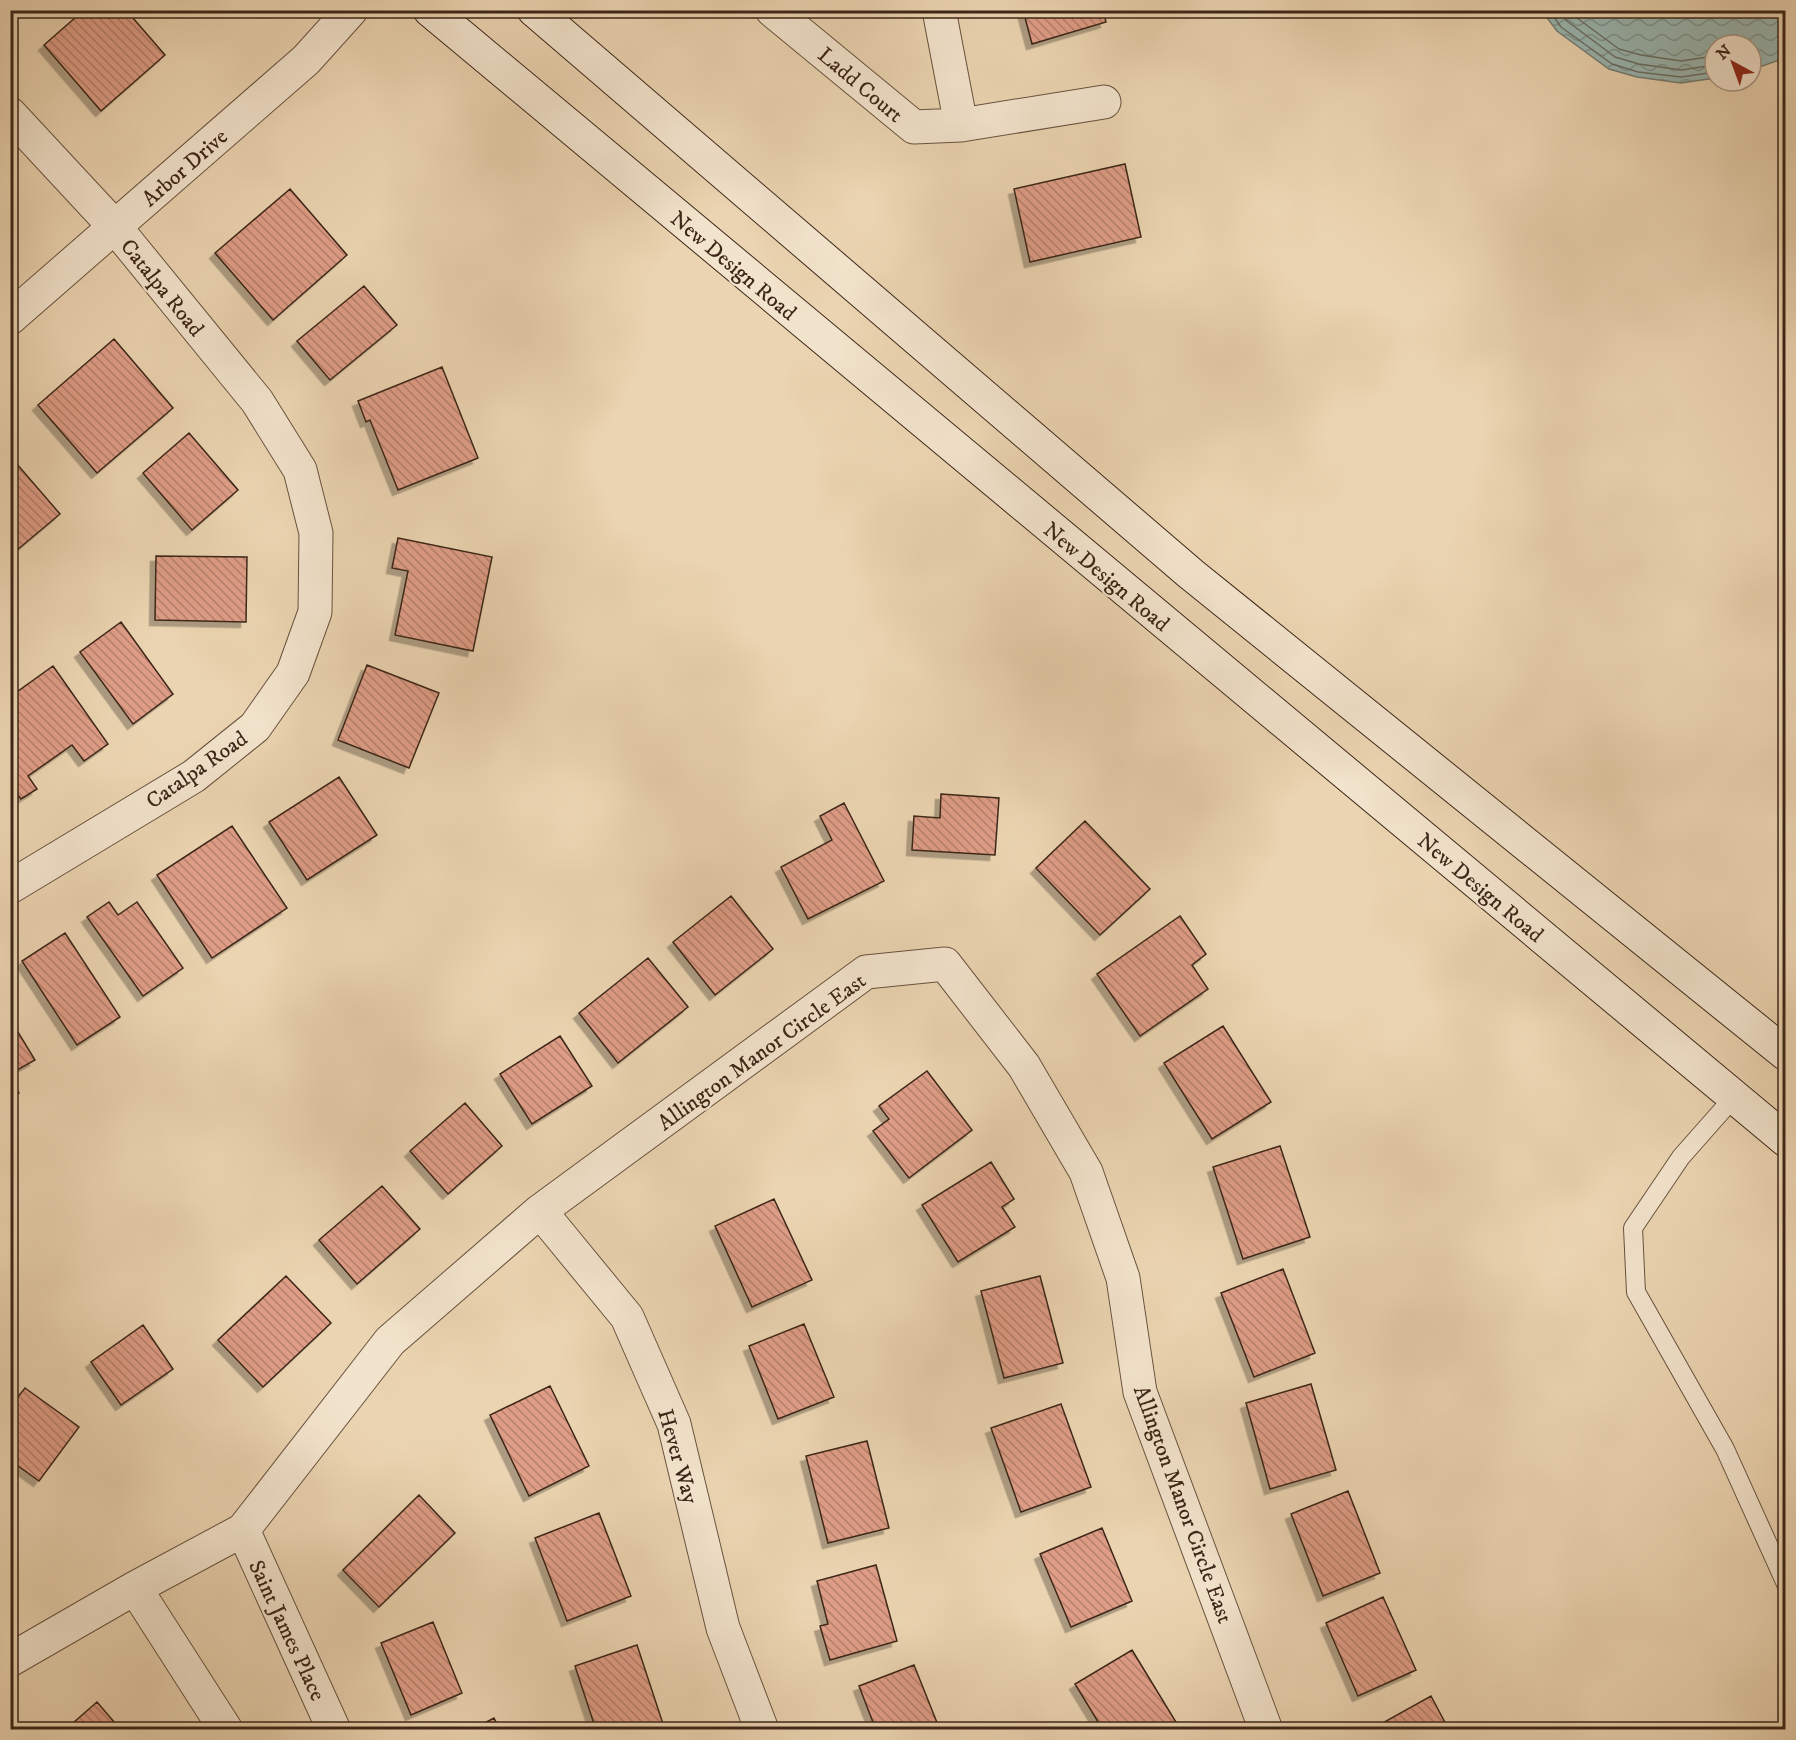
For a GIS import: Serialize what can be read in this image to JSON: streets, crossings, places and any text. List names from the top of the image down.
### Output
{
  "streets": {
    "street": [
      "Ladd Court",
      "Arbor Drive",
      "New Design Road",
      "Catalpa Road",
      "Allington Manor Circle East",
      "Hever Way",
      "Saint James Place"
    ]
  },
  "crossings": [
    ["Arbor Drive", "Catalpa Road"],
    ["Allington Manor Circle East", "Hever Way"],
    ["Allington Manor Circle East", "Saint James Place"]
  ],
  "north": "top left"
}
